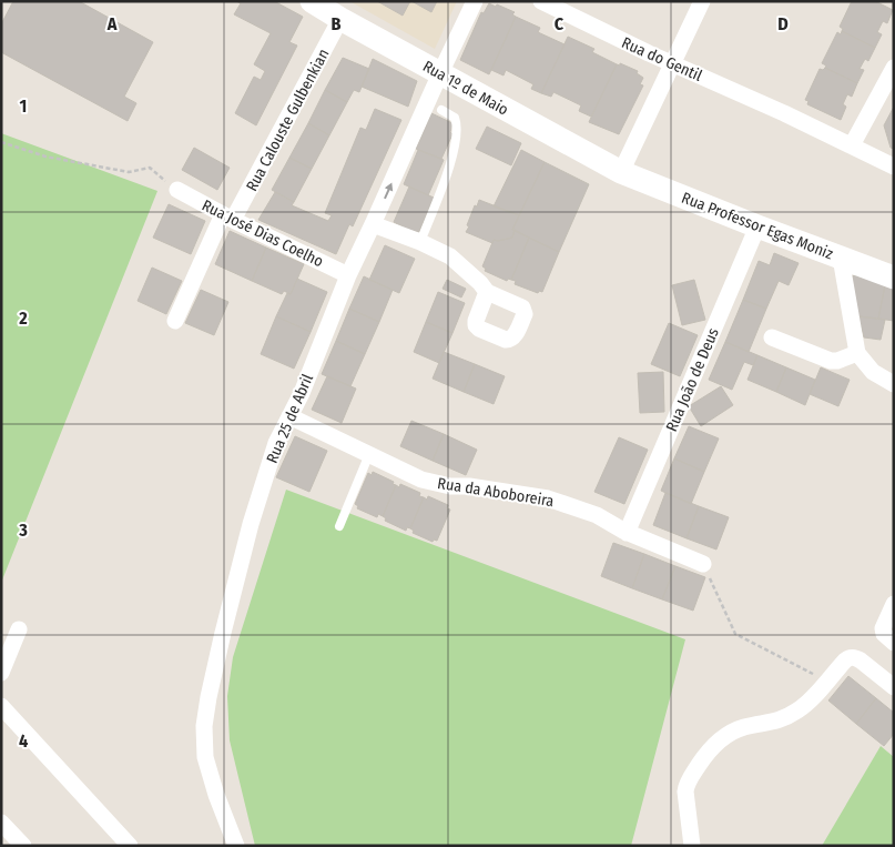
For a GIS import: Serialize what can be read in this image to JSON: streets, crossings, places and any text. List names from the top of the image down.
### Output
{
  "streets": {
    "street": [
      "Rua do Gentil",
      "Rua 1º de Maio",
      "Rua Calouste Gulbenkian",
      "Rua Professor Egas Moniz",
      "Rua José Dias Coelho",
      "Rua João de Deus",
      "Rua 25 de Abril",
      "Rua da Aboboreira"
    ]
  },
  "crossings": [
    ["Rua 1º de Maio", "Rua Calouste Gulbenkian"],
    ["Rua 1º de Maio", "Rua Professor Egas Moniz"],
    ["Rua 1º de Maio", "Rua 25 de Abril"],
    ["Rua Calouste Gulbenkian", "Rua José Dias Coelho"],
    ["Rua Professor Egas Moniz", "Rua João de Deus"],
    ["Rua José Dias Coelho", "Rua 25 de Abril"],
    ["Rua João de Deus", "Rua da Aboboreira"],
    ["Rua 25 de Abril", "Rua da Aboboreira"]
  ],
  "grid": {
    "columns": [
      "A",
      "B",
      "C",
      "D"
    ],
    "rows": [
      "1",
      "2",
      "3",
      "4"
    ]
  }
}
